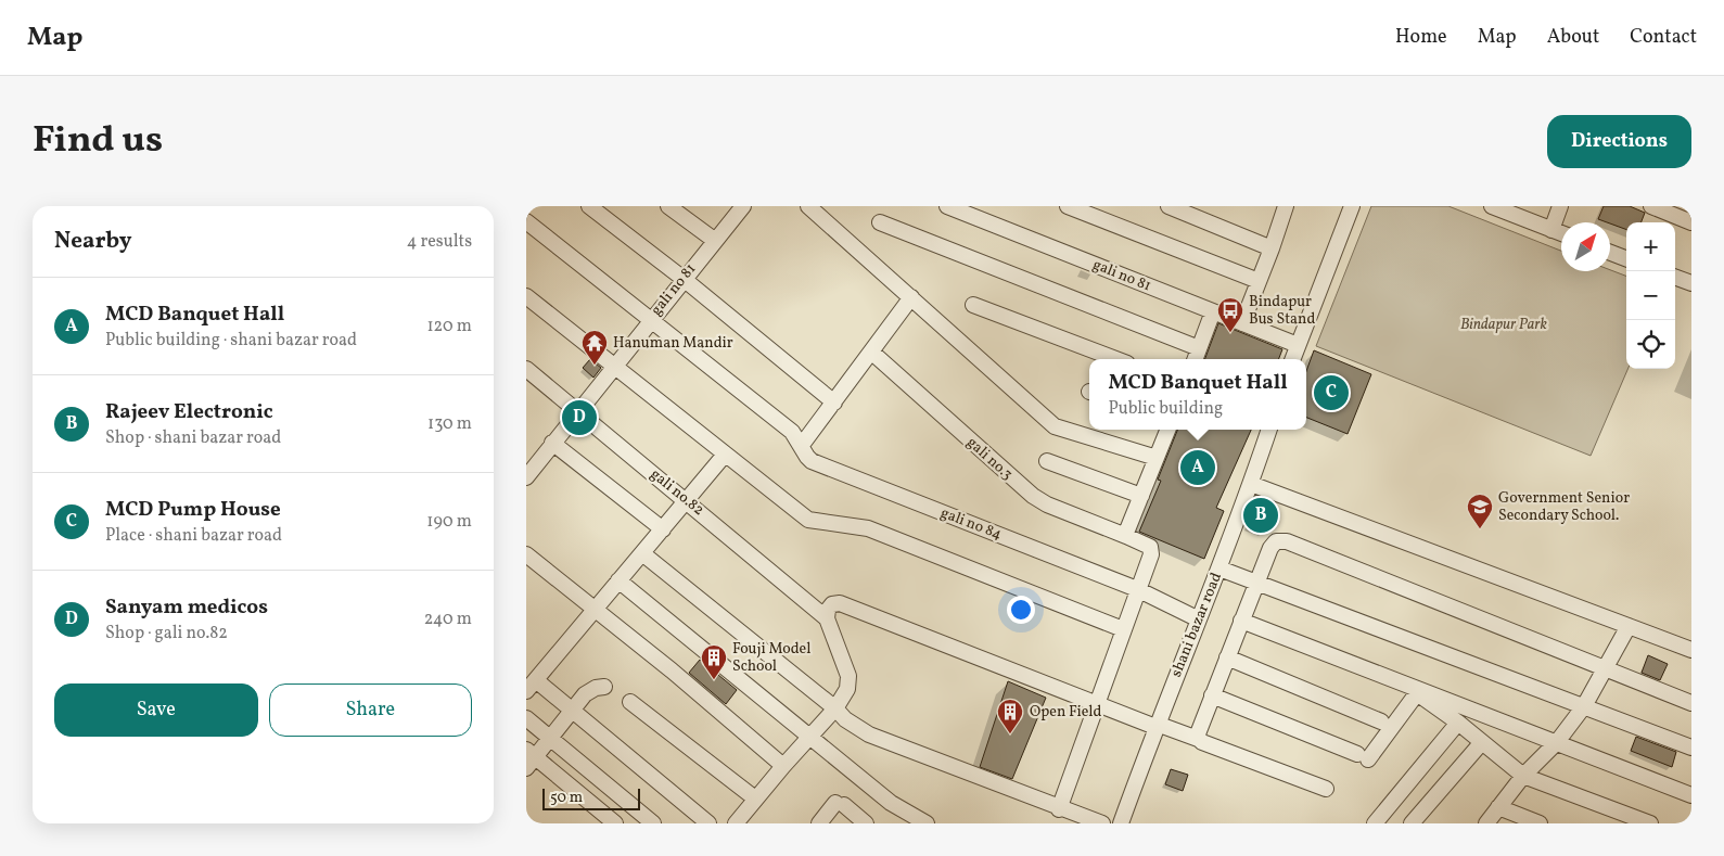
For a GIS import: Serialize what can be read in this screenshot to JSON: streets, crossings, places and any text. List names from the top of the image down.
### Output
{
  "streets": {
    "street": [
      "gali no 81",
      "gali no.3",
      "gali no.82",
      "gali no 84",
      "shani bazar road"
    ]
  },
  "crossings": [
    ["gali no 81", "gali no.82"],
    ["gali no.3", "gali no 84"],
    ["gali no 84", "shani bazar road"]
  ],
  "parks": ["Bindapur Park"],
  "places": {
    "bus stop": ["Bindapur Bus Stand"],
    "temple": ["Hanuman Mandir"],
    "school or university": ["Government Senior Secondary School."],
    "building": ["Fouji Model School", "Open Field"]
  },
  "scale_bar": "50 m",
  "north": "top right",
  "page": {
    "header": "Map",
    "nav": [
      "Home",
      "Map",
      "About",
      "Contact"
    ],
    "title": "Find us",
    "buttons": [
      "Directions",
      ["Save", "Share"]
    ],
    "heading": ["Nearby", "4 results"],
    "map_buttons": ["+", "−"],
    "list": [
      {
        "mark": "A",
        "name": "MCD Banquet Hall",
        "note": "Public building · shani bazar road",
        "value": "120 m"
      },
      {
        "mark": "B",
        "name": "Rajeev Electronic",
        "note": "Shop · shani bazar road",
        "value": "130 m"
      },
      {
        "mark": "C",
        "name": "MCD Pump House",
        "note": "Place · shani bazar road",
        "value": "190 m"
      },
      {
        "mark": "D",
        "name": "Sanyam medicos",
        "note": "Shop · gali no.82",
        "value": "240 m"
      }
    ],
    "popup": ["MCD Banquet Hall", "Public building"],
    "pins": [
      "C",
      "D",
      "A",
      "B"
    ],
    "scale": "50 m"
  }
}
